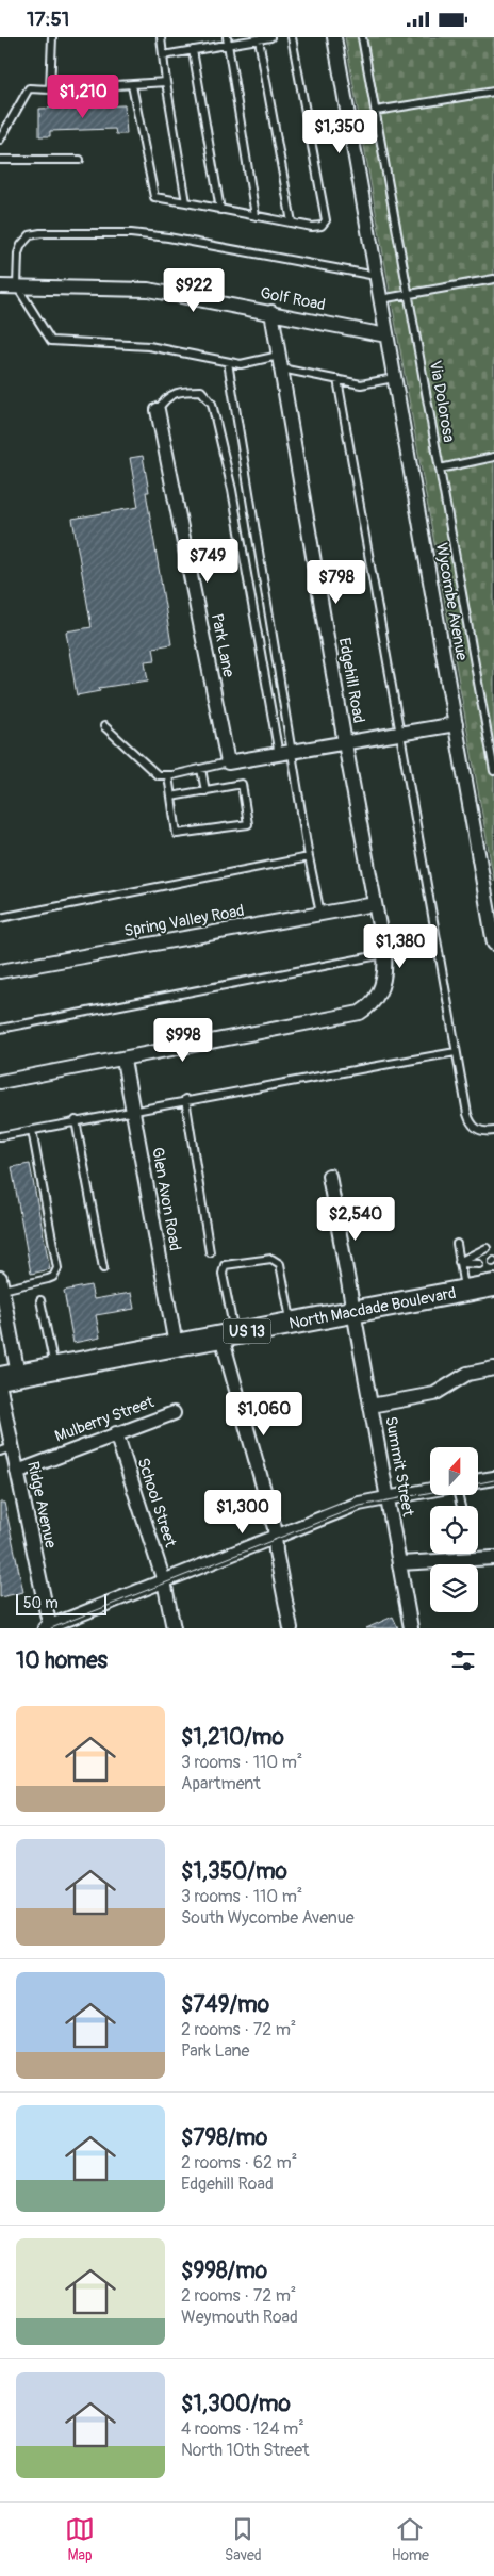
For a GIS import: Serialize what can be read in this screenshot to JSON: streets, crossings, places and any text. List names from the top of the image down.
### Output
{
  "streets": {
    "main road": ["North Macdade Boulevard", "US 13"],
    "street": [
      "Golf Road",
      "Wycombe Avenue",
      "Park Lane",
      "Edgehill Road",
      "Spring Valley Road",
      "Glen Avon Road",
      "Mulberry Street",
      "Summit Street",
      "School Street",
      "Ridge Avenue"
    ],
    "lane": ["Via Dolorosa"]
  },
  "crossings": [
    ["Golf Road", "Wycombe Avenue"],
    ["Golf Road", "Edgehill Road"],
    ["Edgehill Road", "Spring Valley Road"],
    ["Edgehill Road", "Glen Avon Road"],
    ["Glen Avon Road", "North Macdade Boulevard"],
    ["North Macdade Boulevard", "Summit Street"],
    ["Mulberry Street", "School Street"],
    ["Mulberry Street", "Ridge Avenue"]
  ],
  "scale_bar": "50 m",
  "north": "top",
  "page": {
    "status": "17:51",
    "price": [
      "$1,210",
      "$1,350",
      "$922",
      "$749",
      "$798",
      "$1,380",
      "$998",
      "$2,540",
      "$1,060",
      "$1,300"
    ],
    "scale": "50 m",
    "heading": "10 homes",
    "list": [
      {
        "name": "$1,210/mo",
        "note": "3 rooms · 110 m² · Apartment"
      },
      {
        "name": "$1,350/mo",
        "note": "3 rooms · 110 m² · South Wycombe Avenue"
      },
      {
        "name": "$749/mo",
        "note": "2 rooms · 72 m² · Park Lane"
      },
      {
        "name": "$798/mo",
        "note": "2 rooms · 62 m² · Edgehill Road"
      },
      {
        "name": "$998/mo",
        "note": "2 rooms · 72 m² · Weymouth Road"
      },
      {
        "name": "$1,300/mo",
        "note": "4 rooms · 124 m² · North 10th Street"
      }
    ],
    "tabs": ["Map", "Saved", "Home"]
  }
}
